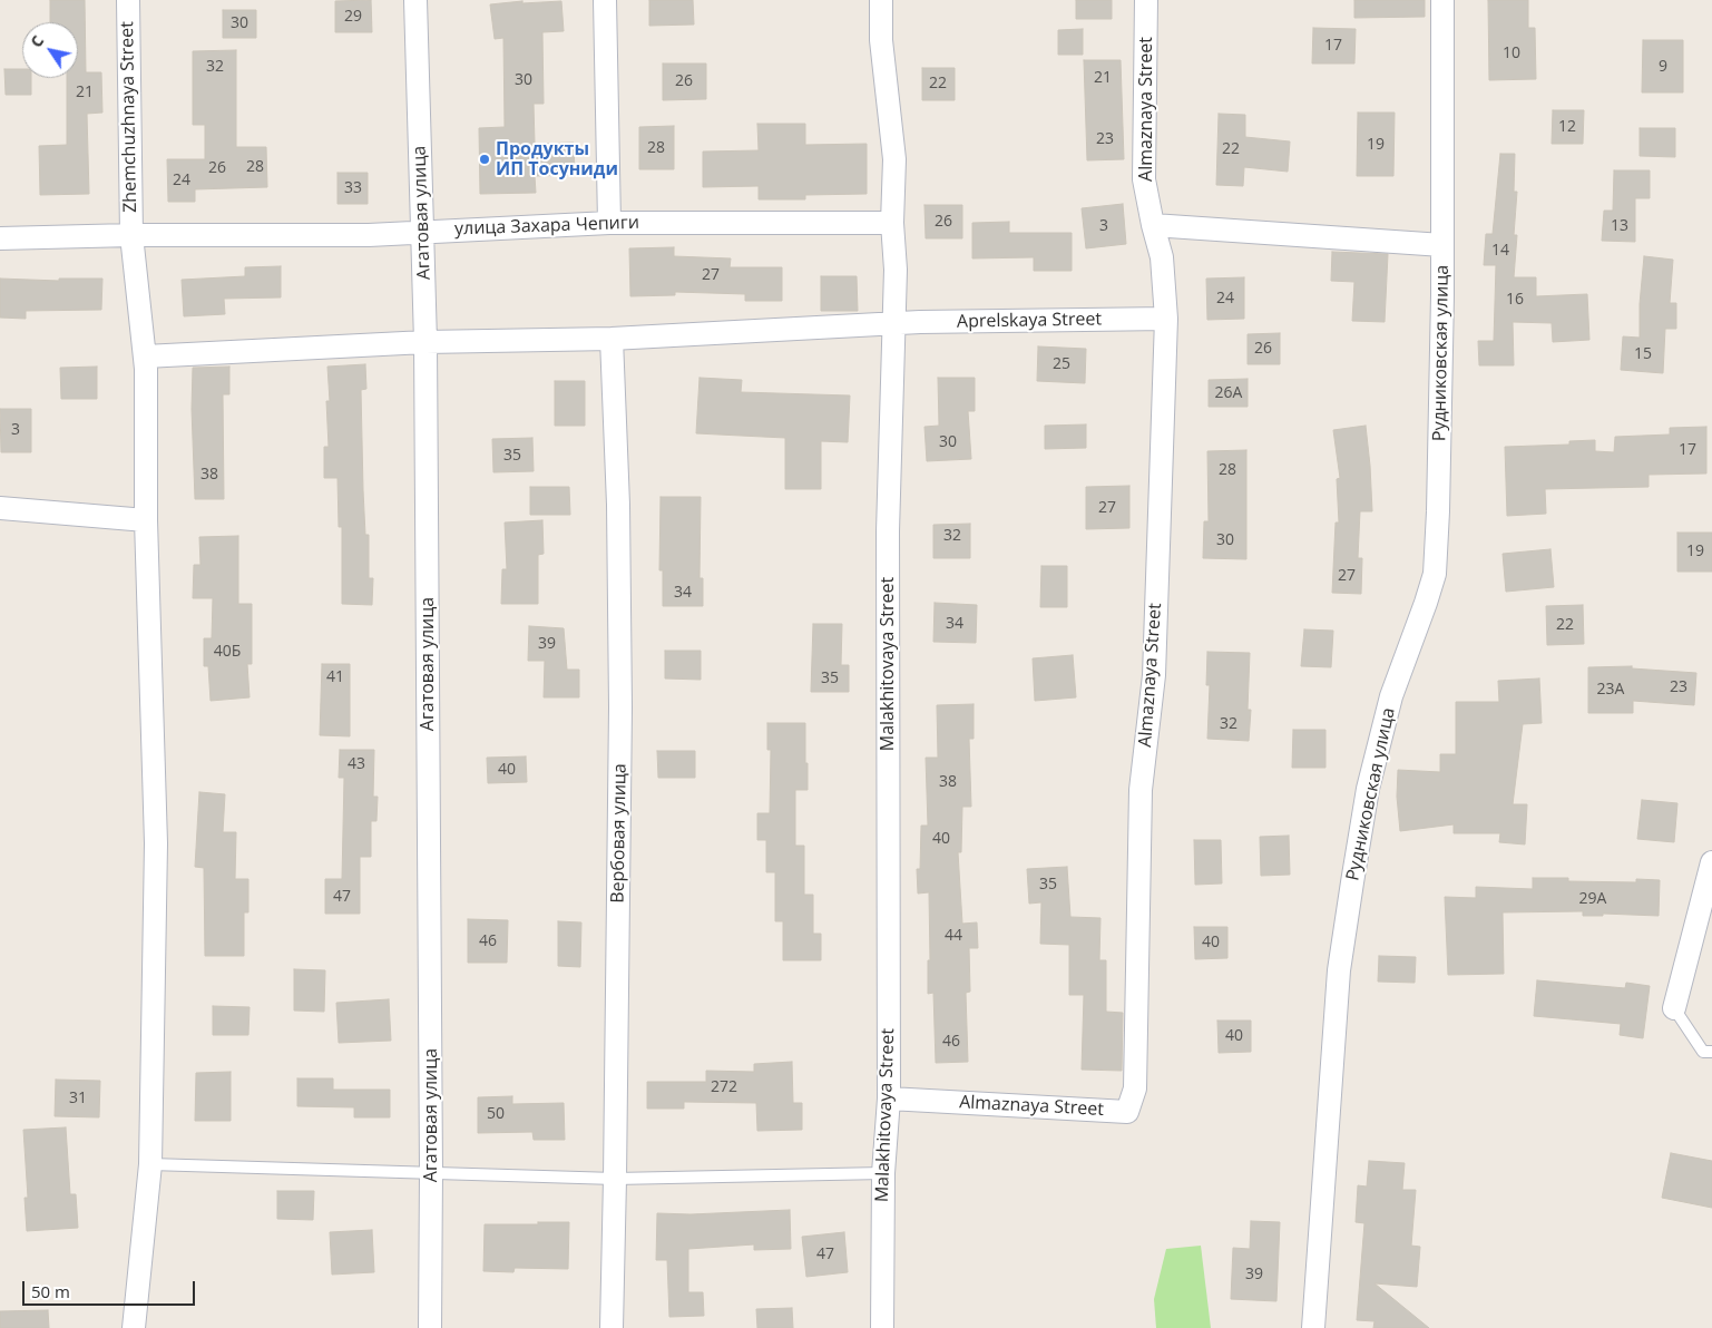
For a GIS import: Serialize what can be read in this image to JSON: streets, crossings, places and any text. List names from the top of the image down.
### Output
{
  "streets": {
    "street": [
      "Almaznaya Street",
      "Zhemchuzhnaya Street",
      "Агатовая улица",
      "улица Захара Чепиги",
      "Aprelskaya Street",
      "Рудниковская улица",
      "Malakhitovaya Street",
      "Вербовая улица"
    ]
  },
  "crossings": [
    ["Almaznaya Street", "Aprelskaya Street"],
    ["Almaznaya Street", "Malakhitovaya Street"],
    ["Zhemchuzhnaya Street", "улица Захара Чепиги"],
    ["Zhemchuzhnaya Street", "Aprelskaya Street"],
    ["Агатовая улица", "улица Захара Чепиги"],
    ["Агатовая улица", "Aprelskaya Street"],
    ["улица Захара Чепиги", "Malakhitovaya Street"],
    ["Aprelskaya Street", "Malakhitovaya Street"],
    ["Aprelskaya Street", "Вербовая улица"]
  ],
  "places": ["Продукты ИП Тосуниди"],
  "house_numbers": [
    "29",
    "30",
    "17",
    "10",
    "32",
    "9",
    "21",
    "30",
    "26",
    "22",
    "21",
    "12",
    "23",
    "19",
    "28",
    "22",
    "28",
    "26",
    "24",
    "33",
    "26",
    "3",
    "13",
    "14",
    "27",
    "24",
    "16",
    "26",
    "15",
    "25",
    "26А",
    "3",
    "30",
    "17",
    "35",
    "28",
    "38",
    "27",
    "32",
    "30",
    "19",
    "27",
    "34",
    "34",
    "22",
    "39",
    "40Б",
    "41",
    "35",
    "23",
    "23А",
    "32",
    "43",
    "40",
    "38",
    "40",
    "35",
    "47",
    "29А",
    "44",
    "46",
    "40",
    "40",
    "46",
    "272",
    "31",
    "50",
    "47",
    "39"
  ],
  "scale_bar": "50 m",
  "north": "top left"
}
